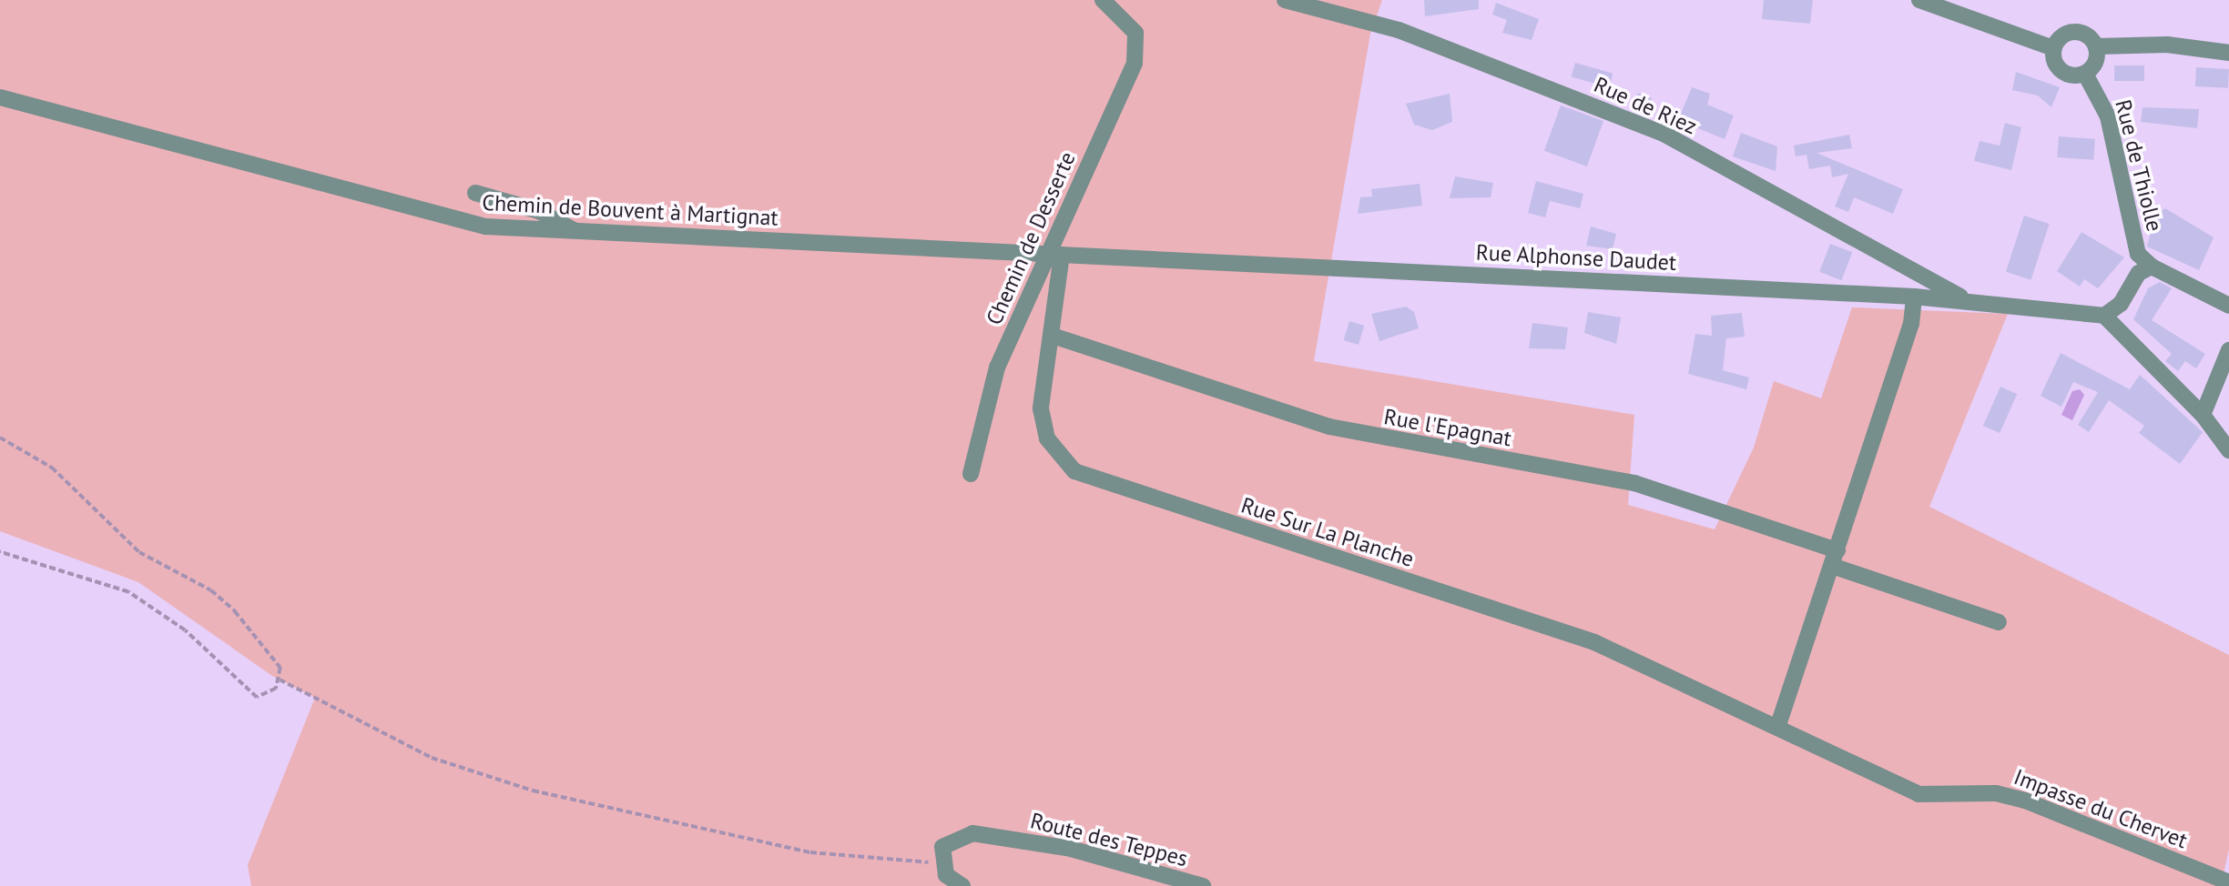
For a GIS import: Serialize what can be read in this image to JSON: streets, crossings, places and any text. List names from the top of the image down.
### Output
{
  "streets": {
    "street": [
      "Rue de Riez",
      "Rue de Thiolle",
      "Chemin de Bouvent à Martignat",
      "Chemin de Desserte",
      "Rue Alphonse Daudet",
      "Rue l'Epagnat",
      "Rue Sur La Planche",
      "Impasse du Chervet",
      "Route des Teppes"
    ]
  },
  "crossings": [
    ["Rue de Riez", "Rue Alphonse Daudet"],
    ["Chemin de Bouvent à Martignat", "Chemin de Desserte"],
    ["Chemin de Bouvent à Martignat", "Rue Alphonse Daudet"],
    ["Chemin de Desserte", "Rue Alphonse Daudet"],
    ["Rue Alphonse Daudet", "Rue Sur La Planche"],
    ["Rue l'Epagnat", "Rue Sur La Planche"],
    ["Rue Sur La Planche", "Impasse du Chervet"]
  ]
}
